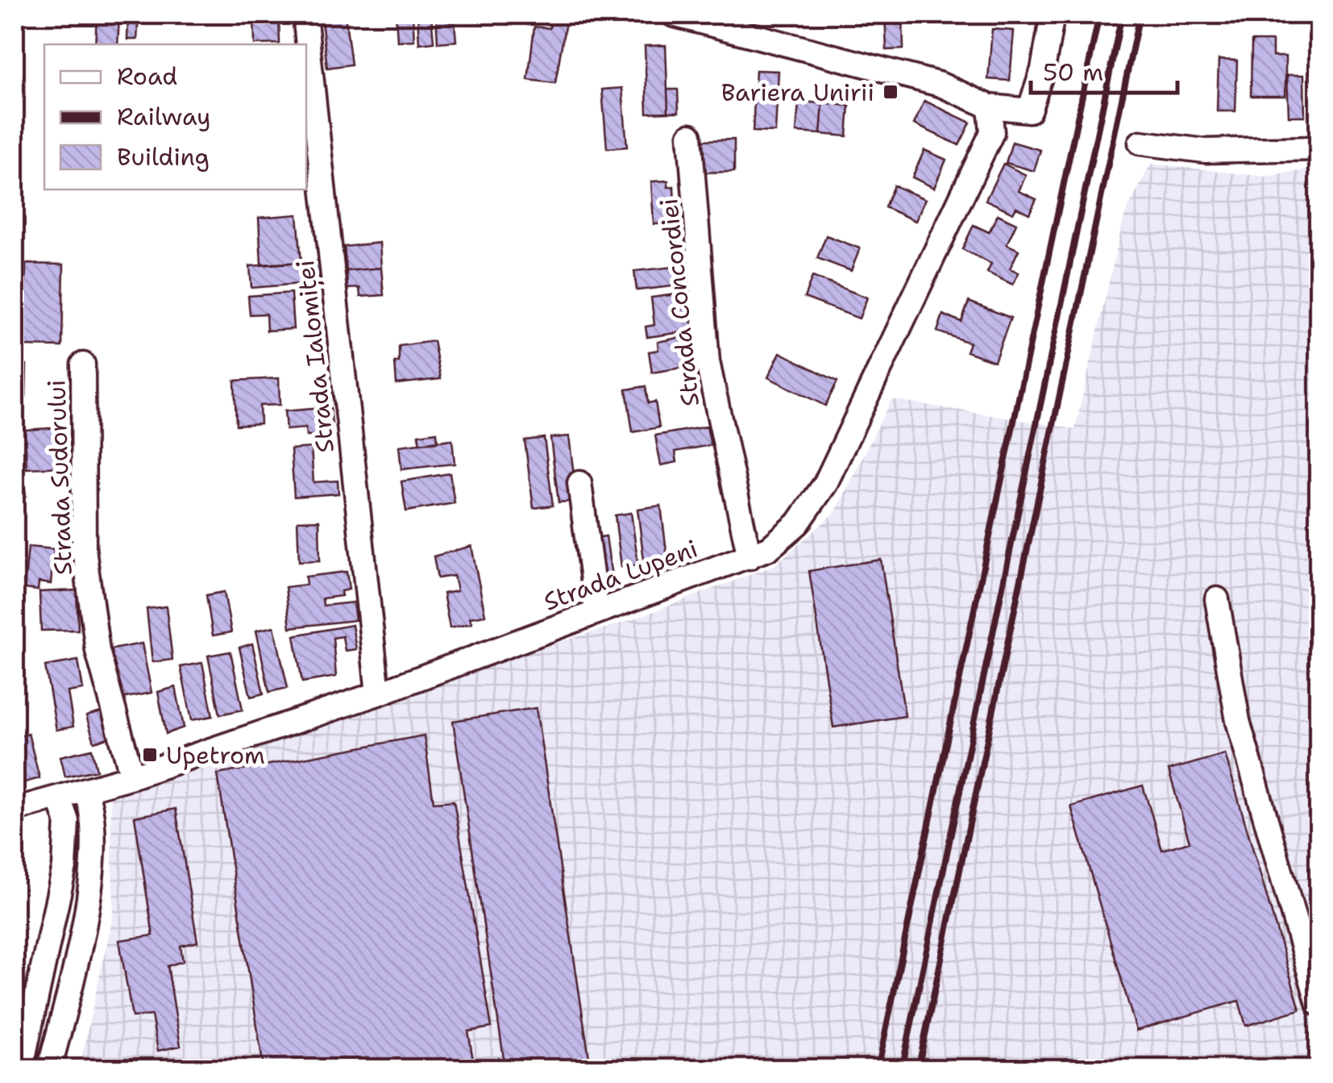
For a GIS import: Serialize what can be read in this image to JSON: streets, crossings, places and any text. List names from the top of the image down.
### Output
{
  "streets": {
    "street": [
      "Strada Concordiei",
      "Strada Ialomiței",
      "Strada Sudorului",
      "Strada Lupeni"
    ]
  },
  "crossings": [
    ["Strada Concordiei", "Strada Lupeni"],
    ["Strada Ialomiței", "Strada Lupeni"],
    ["Strada Sudorului", "Strada Lupeni"]
  ],
  "places": {
    "transit": ["Bariera Unirii", "Upetrom"]
  },
  "legend": ["Road", "Railway", "Building"],
  "scale_bar": "50 m"
}
